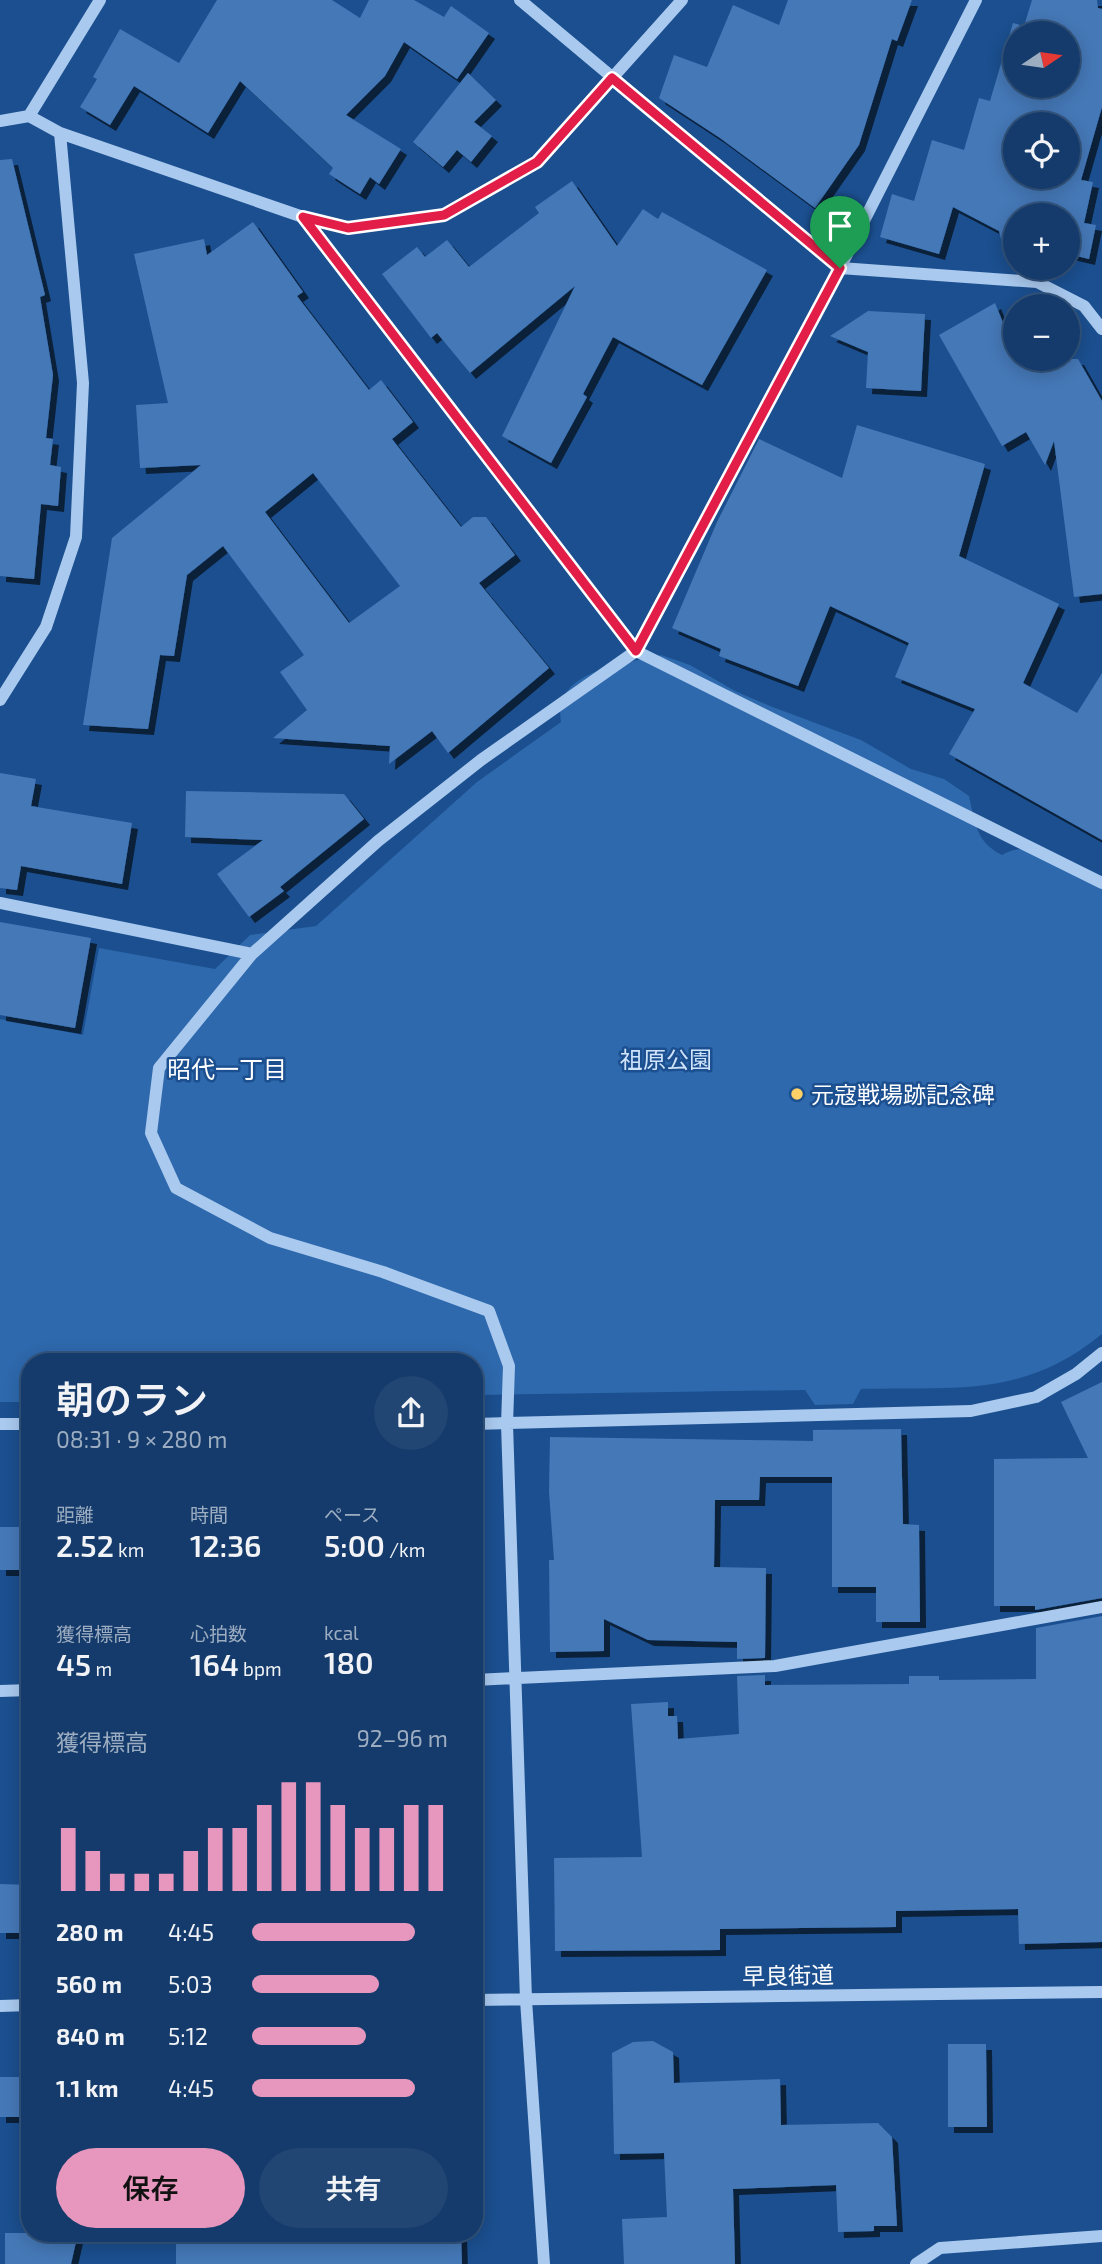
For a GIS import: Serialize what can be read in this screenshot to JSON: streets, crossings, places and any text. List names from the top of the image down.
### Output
{
  "streets": {
    "street": ["早良街道"]
  },
  "districts": ["昭代一丁目"],
  "parks": ["祖原公園"],
  "places": ["元寇戦場跡記念碑"],
  "north": "right",
  "page": {
    "map_buttons": ["+", "−"],
    "heading": ["朝のラン", "08:31 · 9 × 280 m"],
    "stats": [
      ["距離", "2.52 km"],
      ["時間", "12:36"],
      ["ペース", "5:00 /km"],
      ["獲得標高", "45 m"],
      ["心拍数", "164 bpm"],
      ["kcal", "180"]
    ],
    "chart": ["獲得標高", "92–96 m"],
    "list": [
      {
        "name": "280 m",
        "note": "4:45"
      },
      {
        "name": "560 m",
        "note": "5:03"
      },
      {
        "name": "840 m",
        "note": "5:12"
      },
      {
        "name": "1.1 km",
        "note": "4:45"
      }
    ],
    "buttons": ["保存", "共有"]
  }
}
